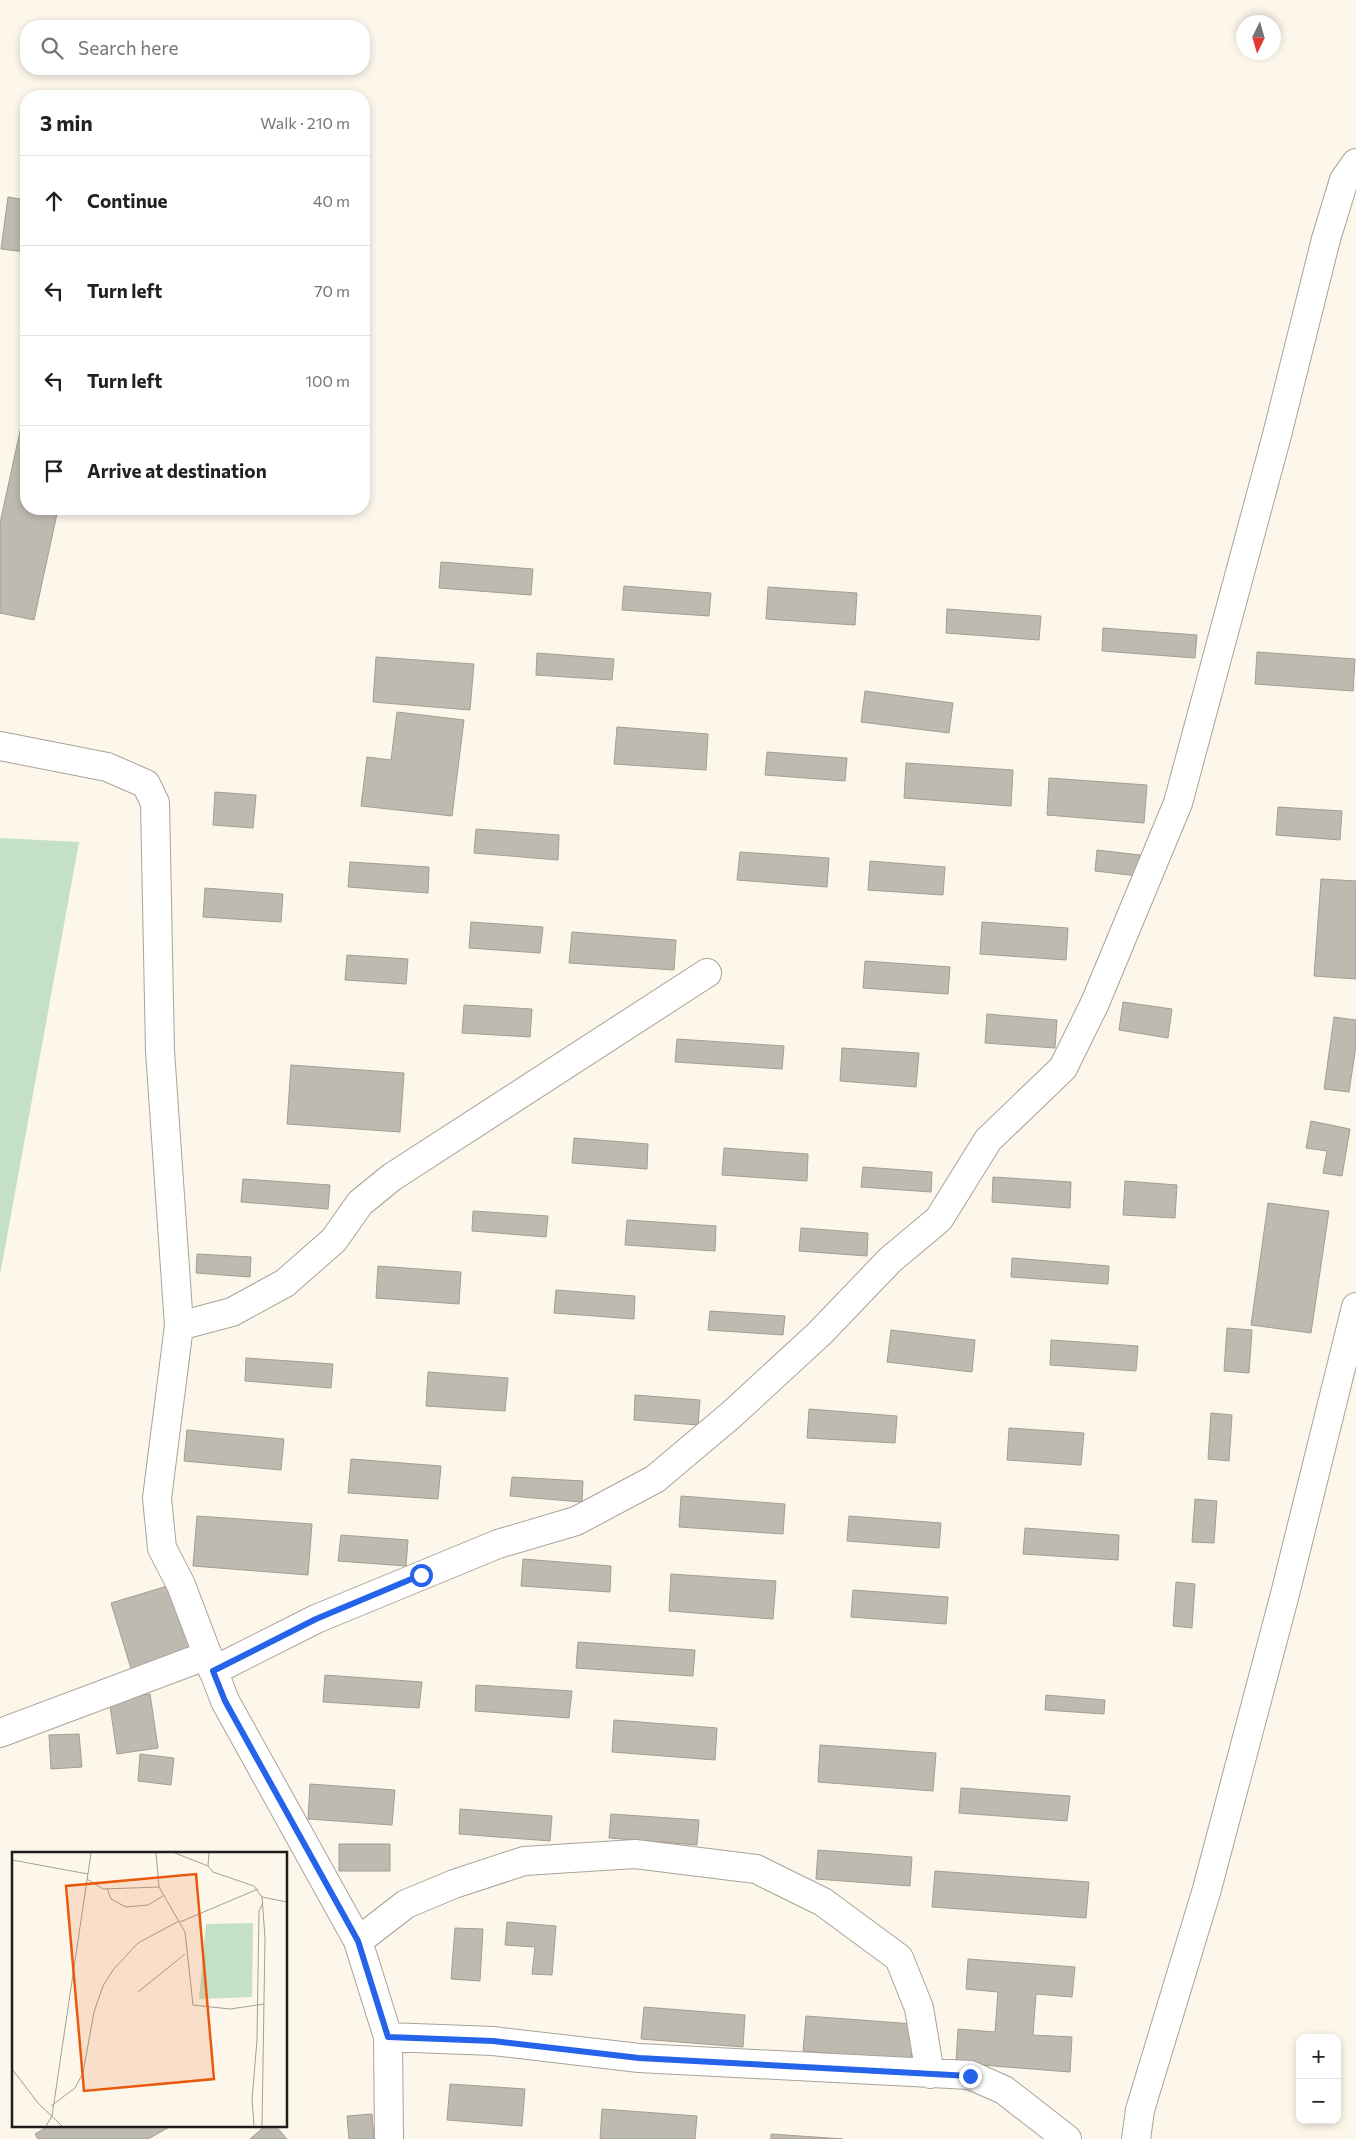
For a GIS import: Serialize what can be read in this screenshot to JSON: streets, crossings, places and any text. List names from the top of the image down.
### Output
{
  "north": "bottom",
  "page": {
    "search": "Search here",
    "heading": ["3 min", "Walk · 210 m"],
    "list": [
      ["Continue", "40 m"],
      ["Turn left", "70 m"],
      ["Turn left", "100 m"],
      "Arrive at destination"
    ],
    "map_buttons": ["+", "−"]
  }
}
